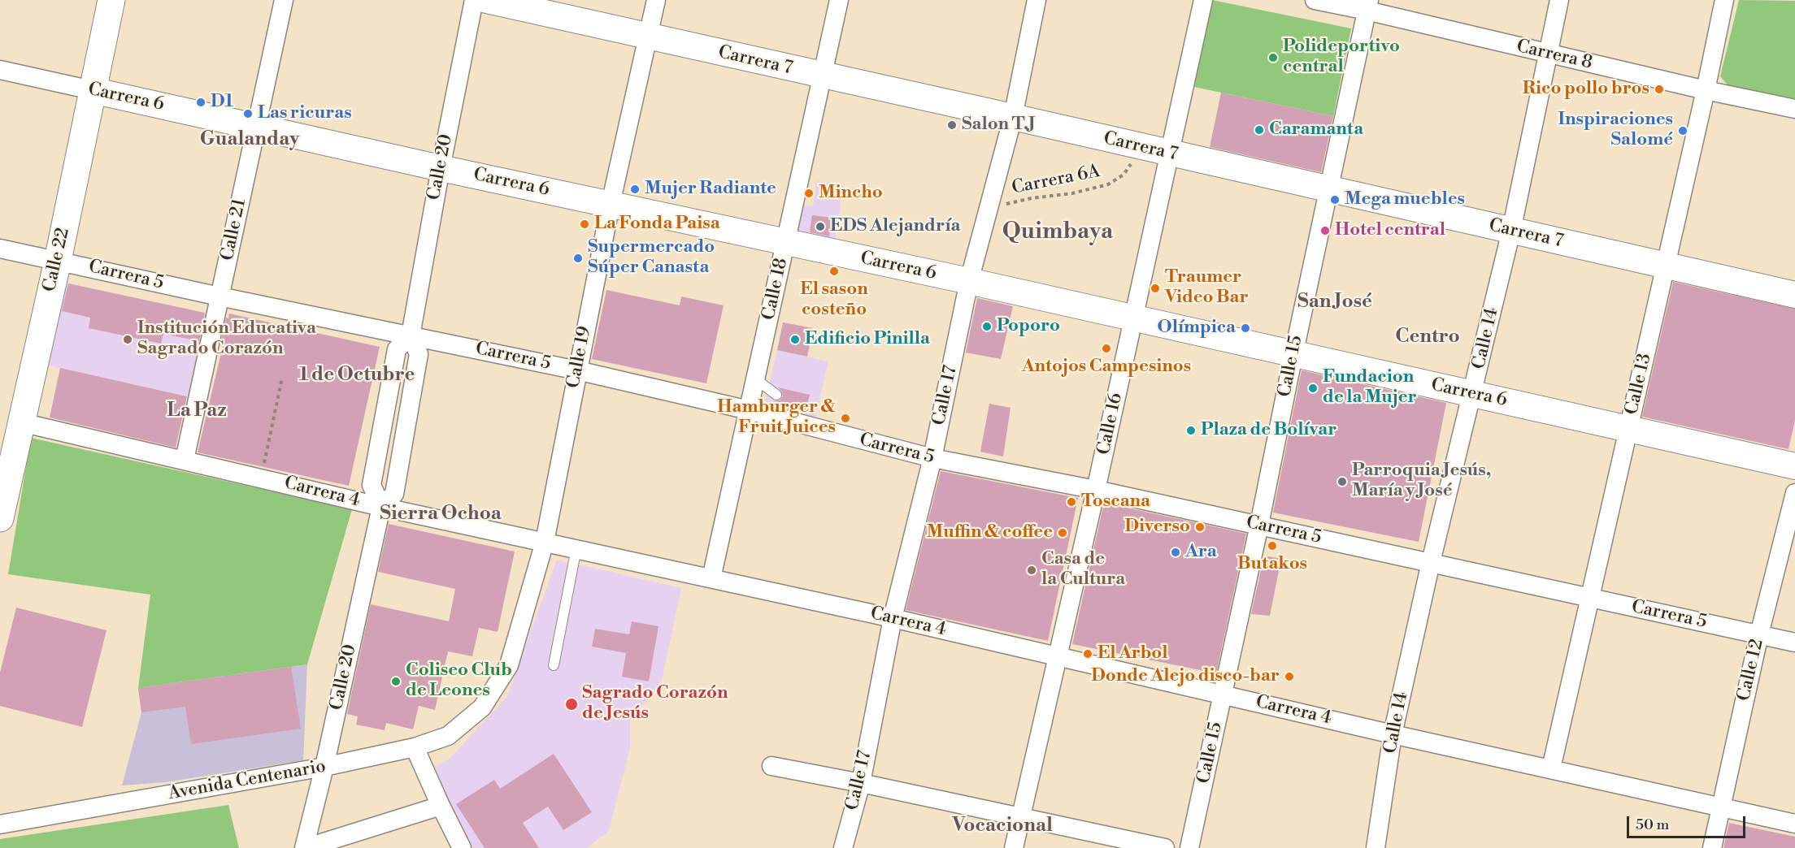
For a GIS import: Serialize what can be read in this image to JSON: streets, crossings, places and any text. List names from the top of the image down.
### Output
{
  "streets": {
    "main road": ["Carrera 7", "Carrera 6", "Calle 22"],
    "street": [
      "Carrera 8",
      "Calle 20",
      "Calle 21",
      "Carrera 5",
      "Calle 18",
      "Calle 14",
      "Calle 19",
      "Calle 15",
      "Calle 13",
      "Calle 17",
      "Calle 16",
      "Carrera 4",
      "Calle 12",
      "Avenida Centenario"
    ],
    "path": ["Carrera 6A"]
  },
  "crossings": [
    ["Carrera 8", "Calle 14"],
    ["Carrera 8", "Calle 15"],
    ["Carrera 8", "Calle 13"],
    ["Carrera 7", "Carrera 6A"],
    ["Carrera 7", "Calle 18"],
    ["Carrera 7", "Calle 14"],
    ["Carrera 7", "Calle 19"],
    ["Carrera 7", "Calle 15"],
    ["Carrera 7", "Calle 13"],
    ["Carrera 7", "Calle 17"],
    ["Carrera 7", "Calle 16"],
    ["Carrera 6", "Calle 20"],
    ["Carrera 6", "Calle 21"],
    ["Carrera 6", "Calle 22"],
    ["Carrera 6", "Calle 18"],
    ["Carrera 6", "Calle 14"],
    ["Carrera 6", "Calle 19"],
    ["Carrera 6", "Calle 15"],
    ["Carrera 6", "Calle 13"],
    ["Carrera 6", "Calle 17"],
    ["Carrera 6", "Calle 16"],
    ["Calle 20", "Carrera 5"],
    ["Calle 20", "Carrera 4"],
    ["Calle 20", "Avenida Centenario"],
    ["Carrera 6A", "Calle 17"],
    ["Calle 21", "Carrera 5"],
    ["Calle 21", "Carrera 4"],
    ["Calle 22", "Carrera 5"],
    ["Calle 22", "Carrera 4"],
    ["Carrera 5", "Calle 18"],
    ["Carrera 5", "Calle 14"],
    ["Carrera 5", "Calle 19"],
    ["Carrera 5", "Calle 15"],
    ["Carrera 5", "Calle 13"],
    ["Carrera 5", "Calle 17"],
    ["Carrera 5", "Calle 16"],
    ["Carrera 5", "Calle 12"],
    ["Calle 18", "Carrera 4"],
    ["Calle 14", "Carrera 4"],
    ["Calle 19", "Carrera 4"],
    ["Calle 19", "Avenida Centenario"],
    ["Calle 15", "Carrera 4"],
    ["Calle 13", "Carrera 4"],
    ["Calle 17", "Carrera 4"],
    ["Calle 16", "Carrera 4"],
    ["Carrera 4", "Calle 12"]
  ],
  "districts": [
    "Gualanday",
    "Quimbaya",
    "San José",
    "Centro",
    "1 de Octubre",
    "La Paz",
    "Sierra Ochoa",
    "Vocacional"
  ],
  "places": [
    "Polideportivo central",
    "Rico pollo bros",
    "D1",
    "Las ricuras",
    "Salon T.J",
    "Caramanta",
    "Inspiraciones Salomé",
    "Mujer Radiante",
    "Mincho",
    "Mega muebles",
    "La Fonda Paisa",
    "EDS Alejandría",
    "Hotel central",
    "Supermercado Súper Canasta",
    "El sason costeño",
    "Traumer Video Bar",
    "Poporo",
    "Olímpica",
    "Institución Educativa Sagrado Corazón",
    "Edificio Pinilla",
    "Antojos Campesinos",
    "Fundacion de la Mujer",
    "Hamburger & Fruit Juices",
    "Plaza de Bolívar",
    "Parroquia Jesús, María y José",
    "Toscana",
    "Diverso",
    "Muffin & coffee",
    "Butakos",
    "Ara",
    "Casa de la Cultura",
    "El Arbol",
    "Donde Alejo disco-bar",
    "Coliseo Club de Leones",
    "Sagrado Corazón de Jesús"
  ],
  "scale_bar": "50 m"
}
